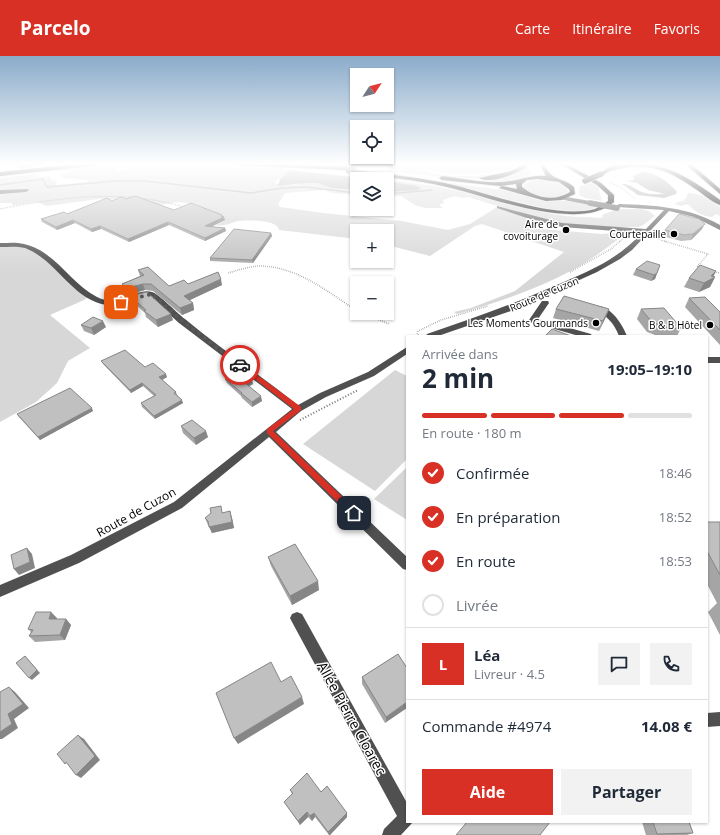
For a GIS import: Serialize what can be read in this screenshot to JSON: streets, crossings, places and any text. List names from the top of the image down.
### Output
{
  "streets": {
    "street": ["Route de Cuzon", "Allée Pierre Cloarec"]
  },
  "places": [
    "Aire de covoiturage",
    "Courtepaille",
    "Les Moments Gourmands",
    "B & B Hôtel"
  ],
  "north": "top right",
  "page": {
    "header": "Parcelo",
    "nav": ["Carte", "Itinéraire", "Favoris"],
    "map_buttons": ["+", "−"],
    "heading": ["2 min", "Arrivée dans", "19:05–19:10"],
    "panel": [
      "Léa",
      "Livreur · 4.5",
      "Commande #4974",
      "14.08 €"
    ],
    "bar": "En route · 180 m",
    "list": [
      ["Confirmée", "18:46"],
      ["En préparation", "18:52"],
      ["En route", "18:53"],
      "Livrée"
    ],
    "round": "L",
    "buttons": ["Aide", "Partager"]
  }
}
